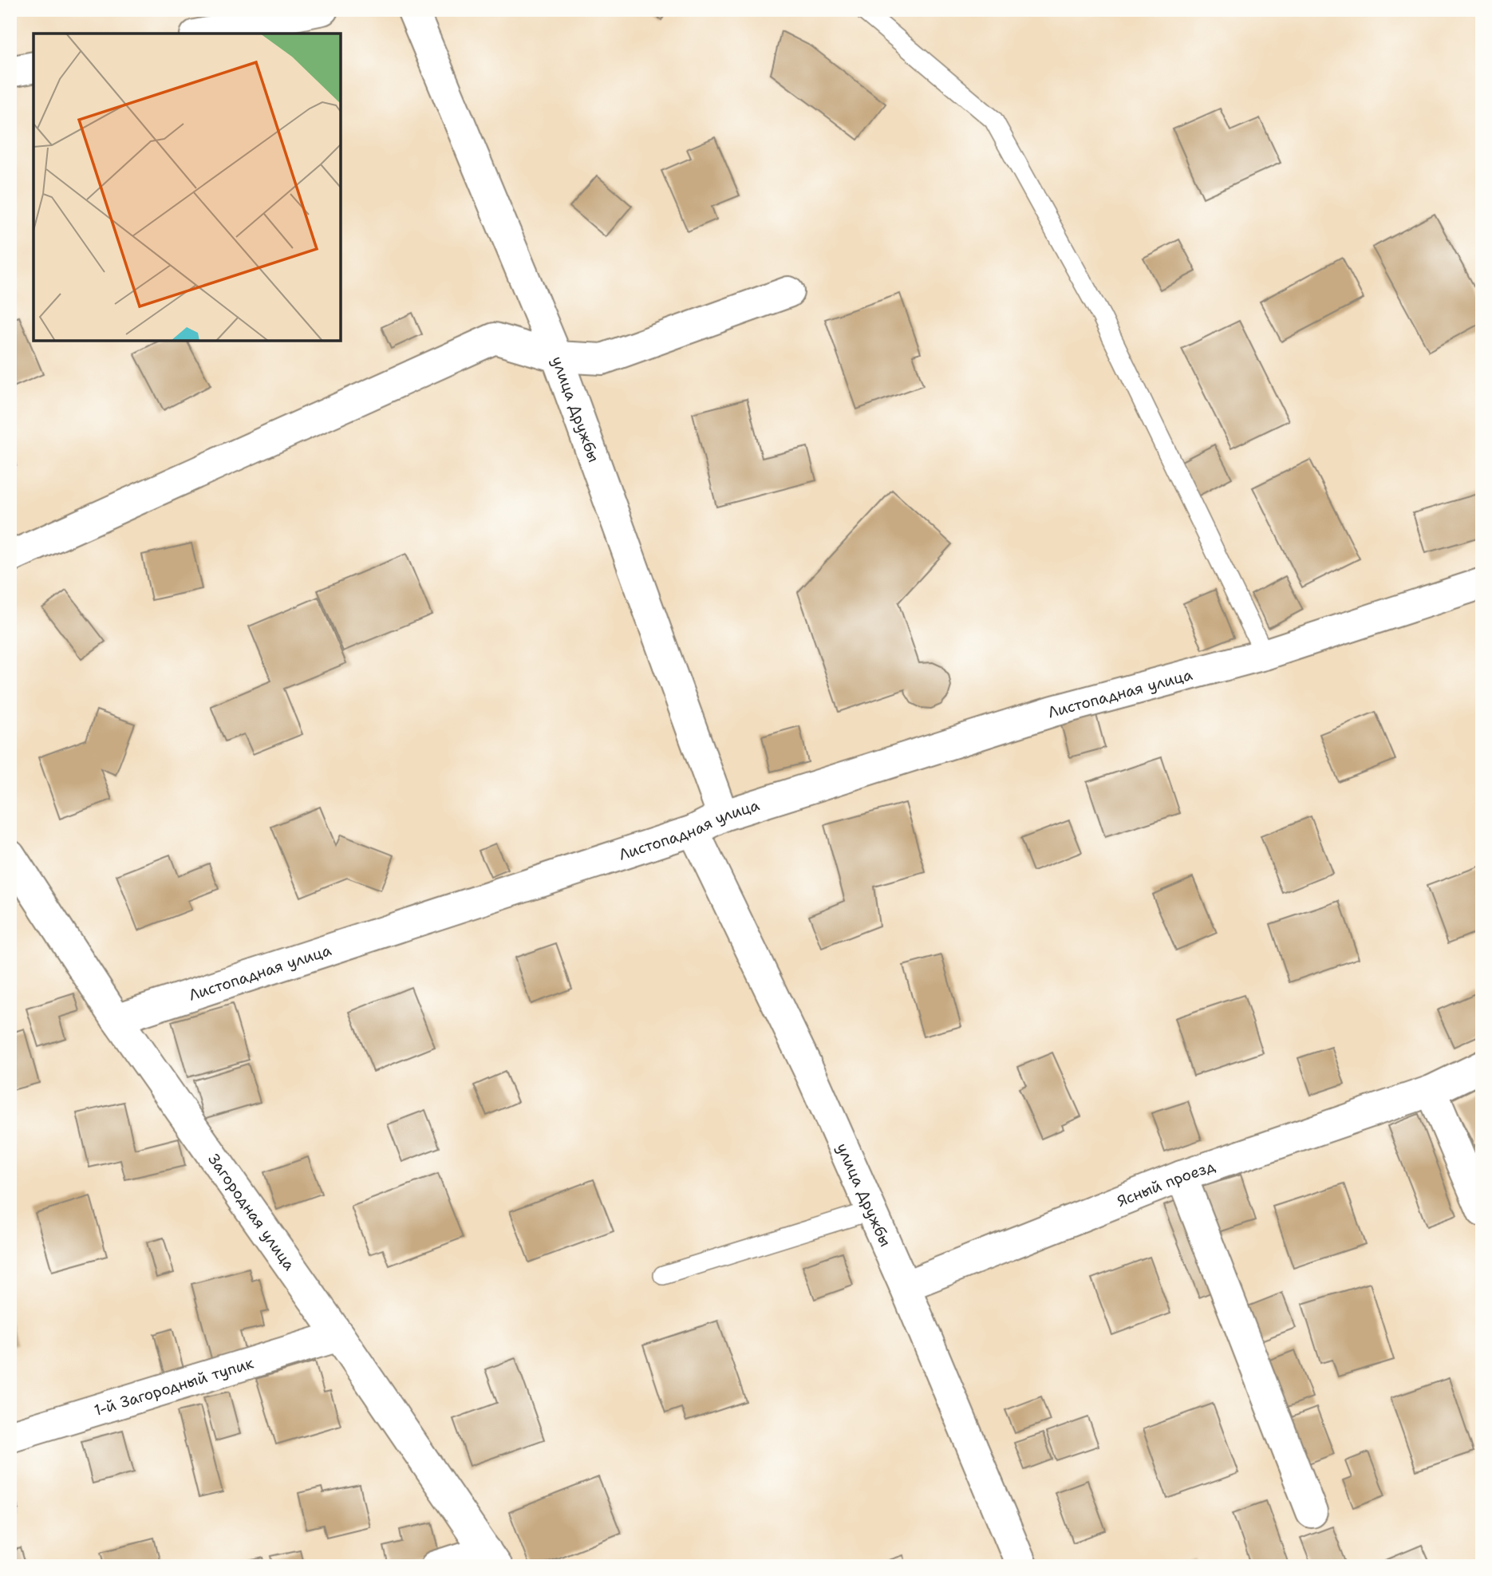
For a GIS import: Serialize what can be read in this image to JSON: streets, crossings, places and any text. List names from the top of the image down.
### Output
{
  "streets": {
    "street": [
      "улица Дружбы",
      "Листопадная улица",
      "Ясный проезд",
      "Загородная улица",
      "1-й Загородный тупик"
    ]
  },
  "crossings": [
    ["улица Дружбы", "Листопадная улица"],
    ["улица Дружбы", "Ясный проезд"],
    ["Листопадная улица", "Загородная улица"],
    ["Загородная улица", "1-й Загородный тупик"]
  ]
}
